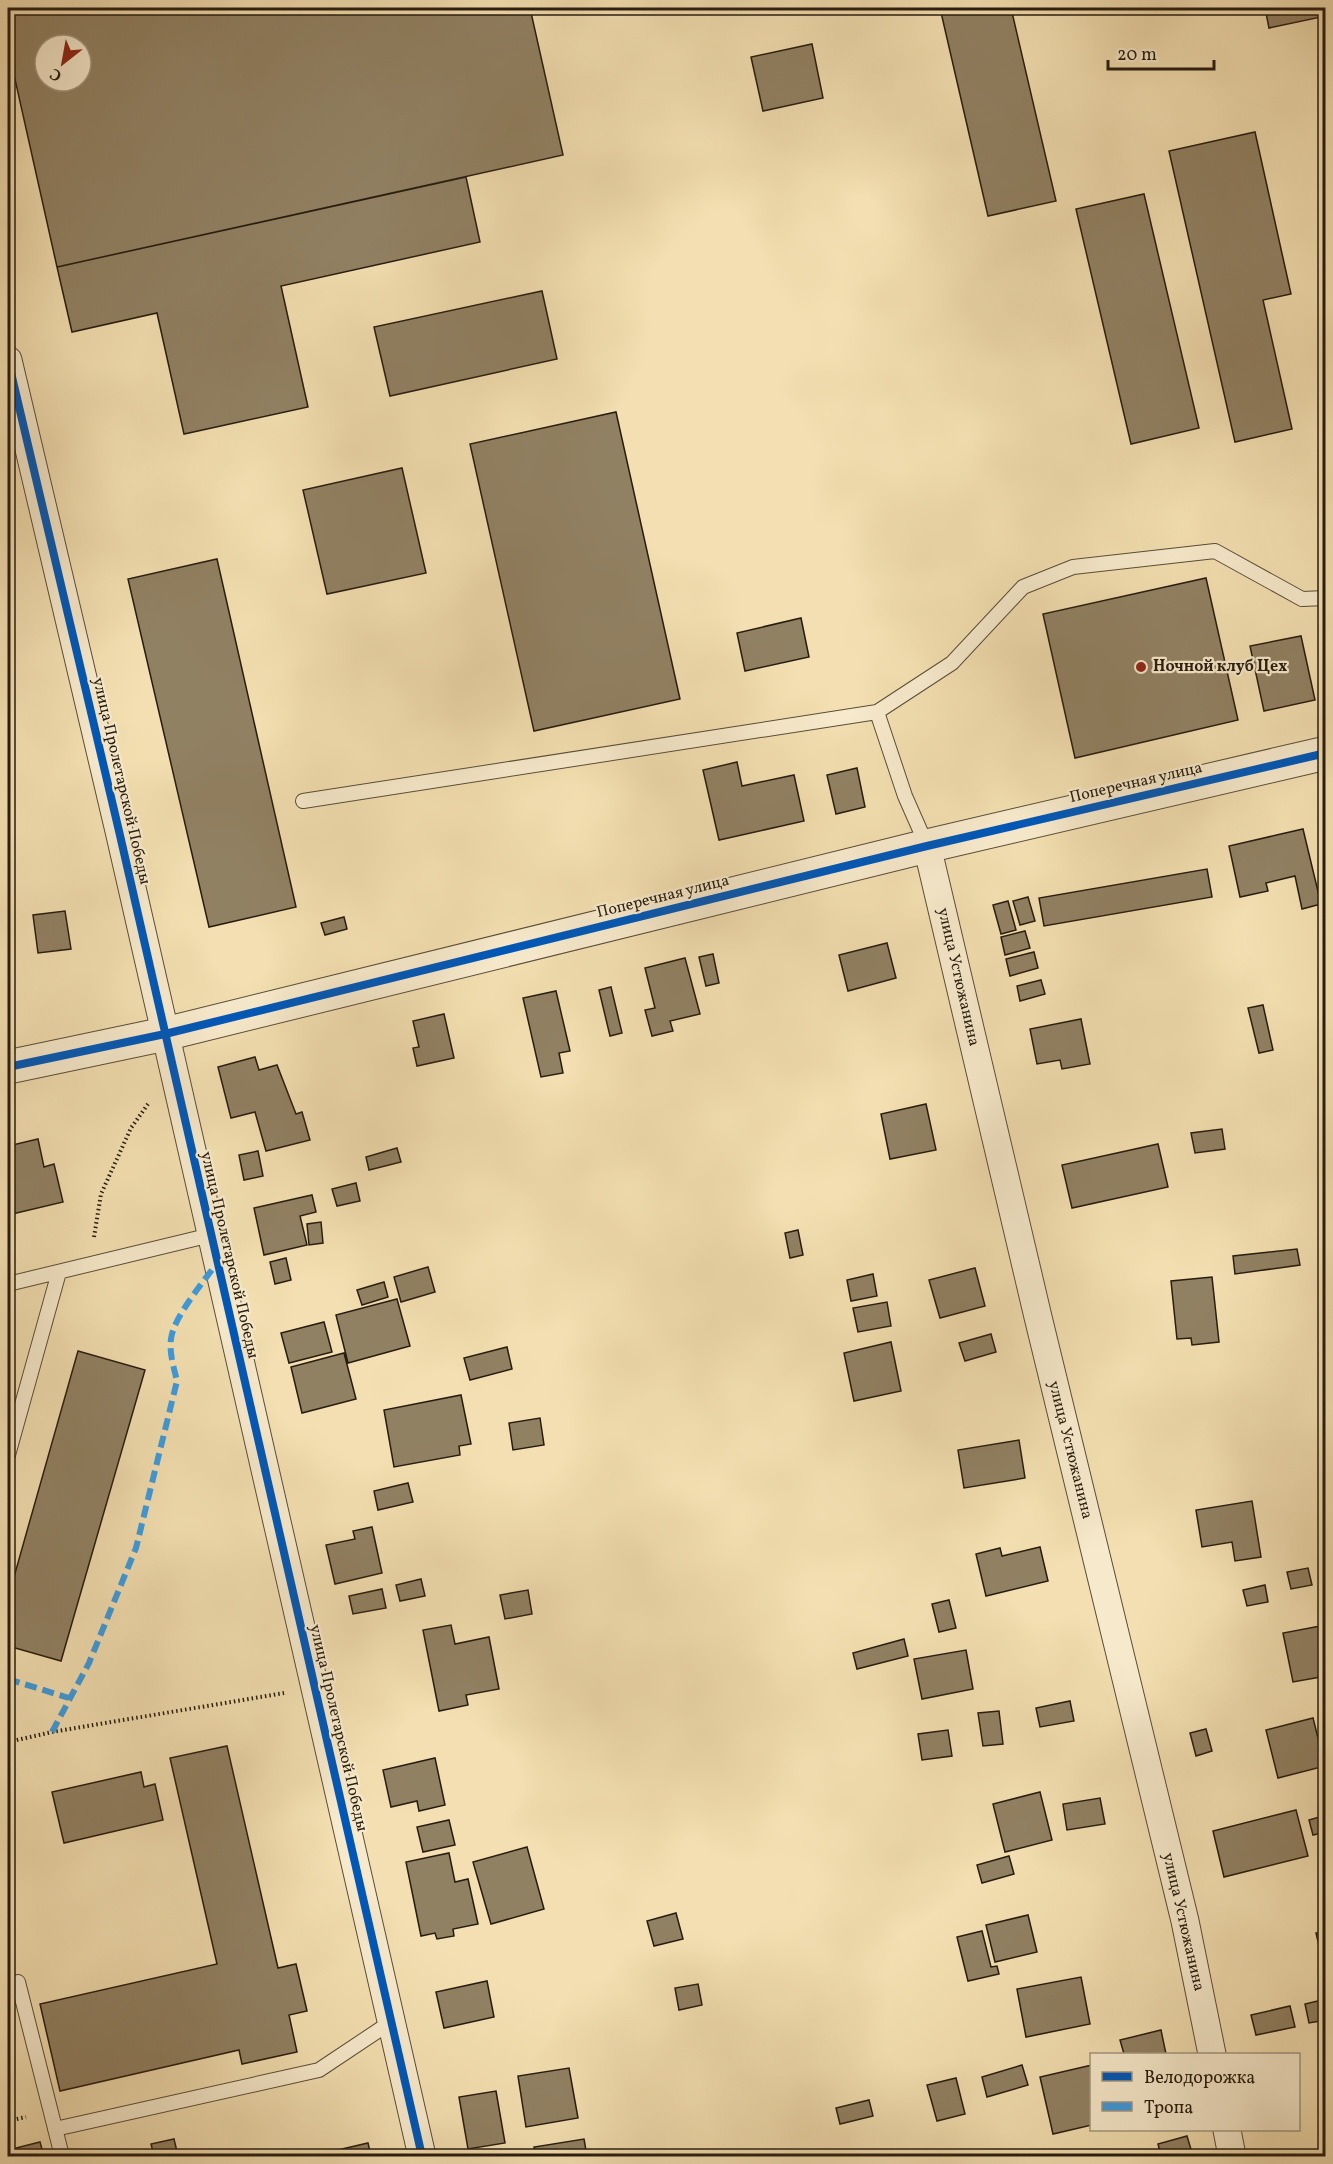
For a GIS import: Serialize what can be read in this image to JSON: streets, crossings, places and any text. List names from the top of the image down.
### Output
{
  "streets": {
    "street": ["улица Пролетарской Победы", "Поперечная улица", "улица Устюжанина"]
  },
  "crossings": [
    ["улица Пролетарской Победы", "Поперечная улица"],
    ["Поперечная улица", "улица Устюжанина"]
  ],
  "places": ["Ночной клуб Цех"],
  "legend": ["Велодорожка", "Тропа"],
  "scale_bar": "20 m",
  "north": "bottom left"
}
